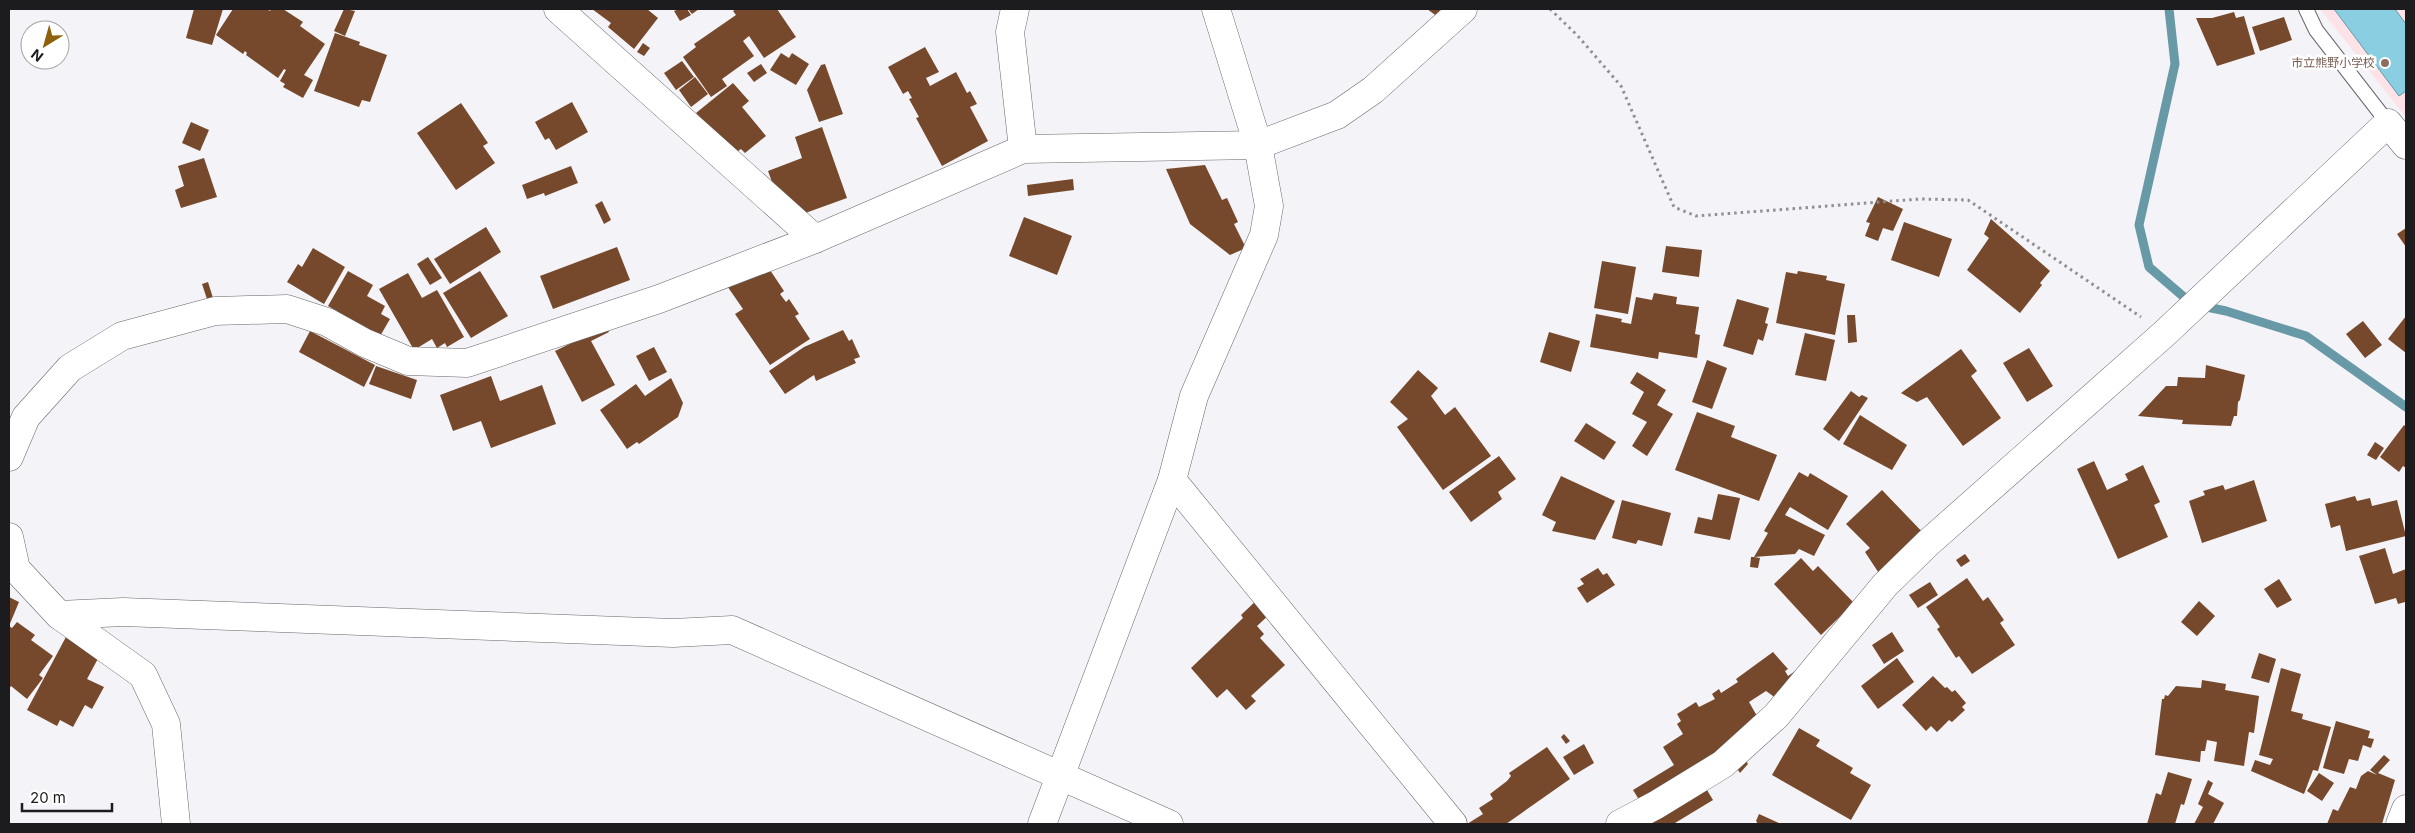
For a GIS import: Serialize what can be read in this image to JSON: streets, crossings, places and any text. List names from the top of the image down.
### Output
{
  "places": ["市立熊野小学校"],
  "scale_bar": "20 m",
  "north": "bottom left"
}
